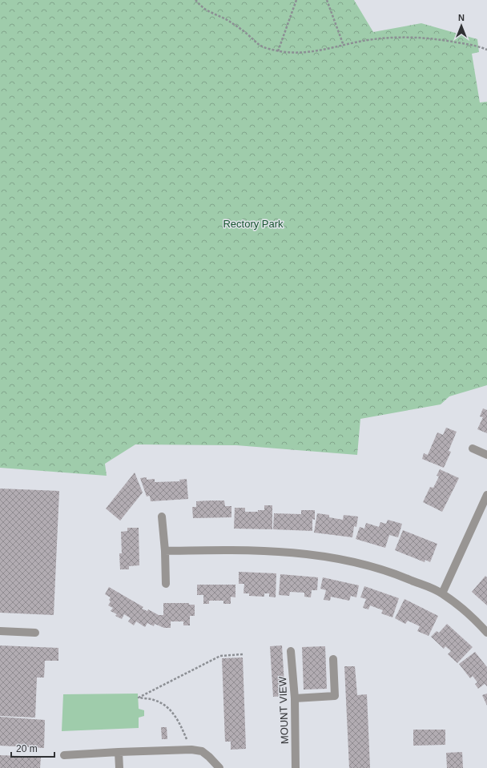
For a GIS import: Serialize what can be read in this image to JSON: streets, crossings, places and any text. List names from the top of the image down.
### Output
{
  "streets": {
    "street": ["MOUNT VIEW"]
  },
  "parks": ["Rectory Park"],
  "scale_bar": "20 m",
  "north": "top"
}
